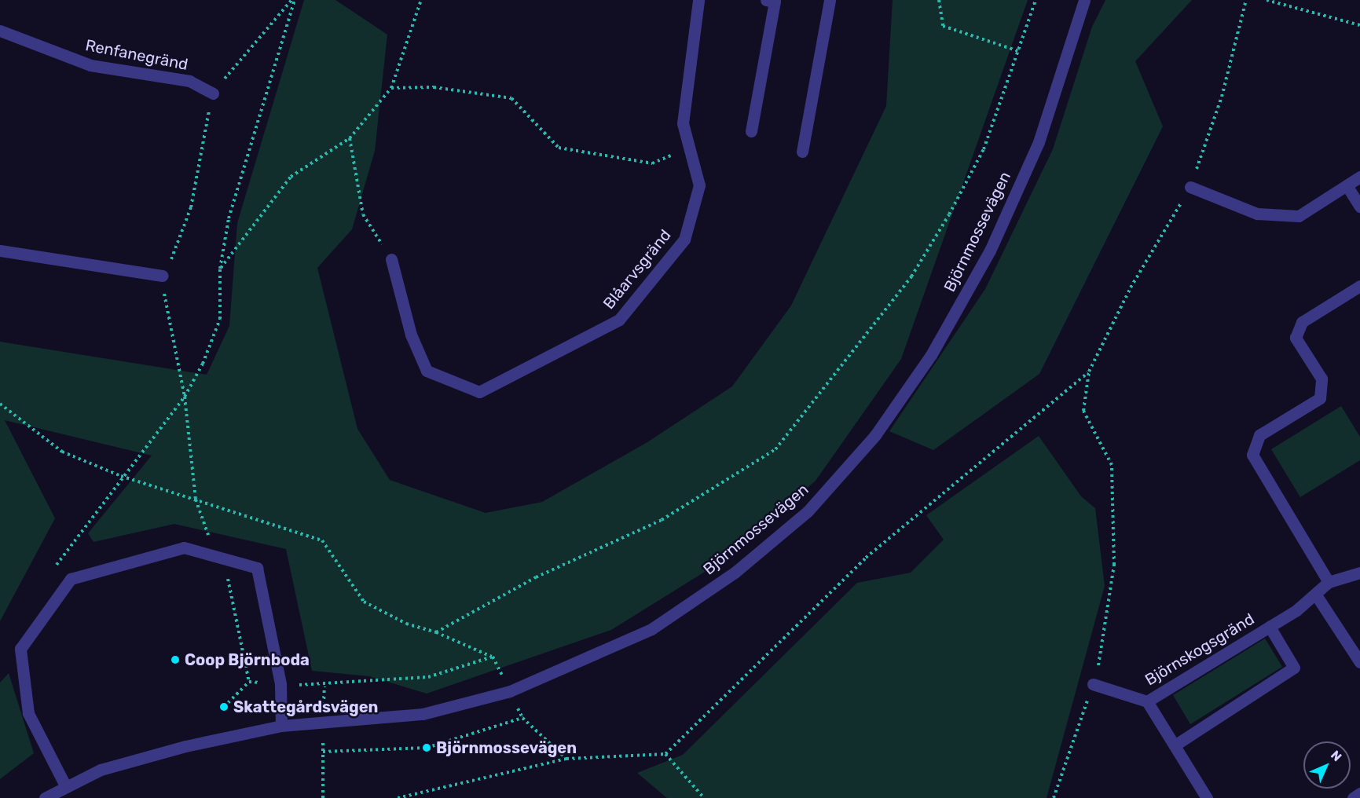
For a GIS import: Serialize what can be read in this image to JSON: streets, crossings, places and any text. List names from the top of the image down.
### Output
{
  "streets": {
    "street": [
      "Renfanegränd",
      "Björnmossevägen",
      "Blåarvsgränd",
      "Björnskogsgränd"
    ]
  },
  "places": ["Coop Björnboda", "Skattegårdsvägen", "Björnmossevägen"],
  "north": "top right"
}
